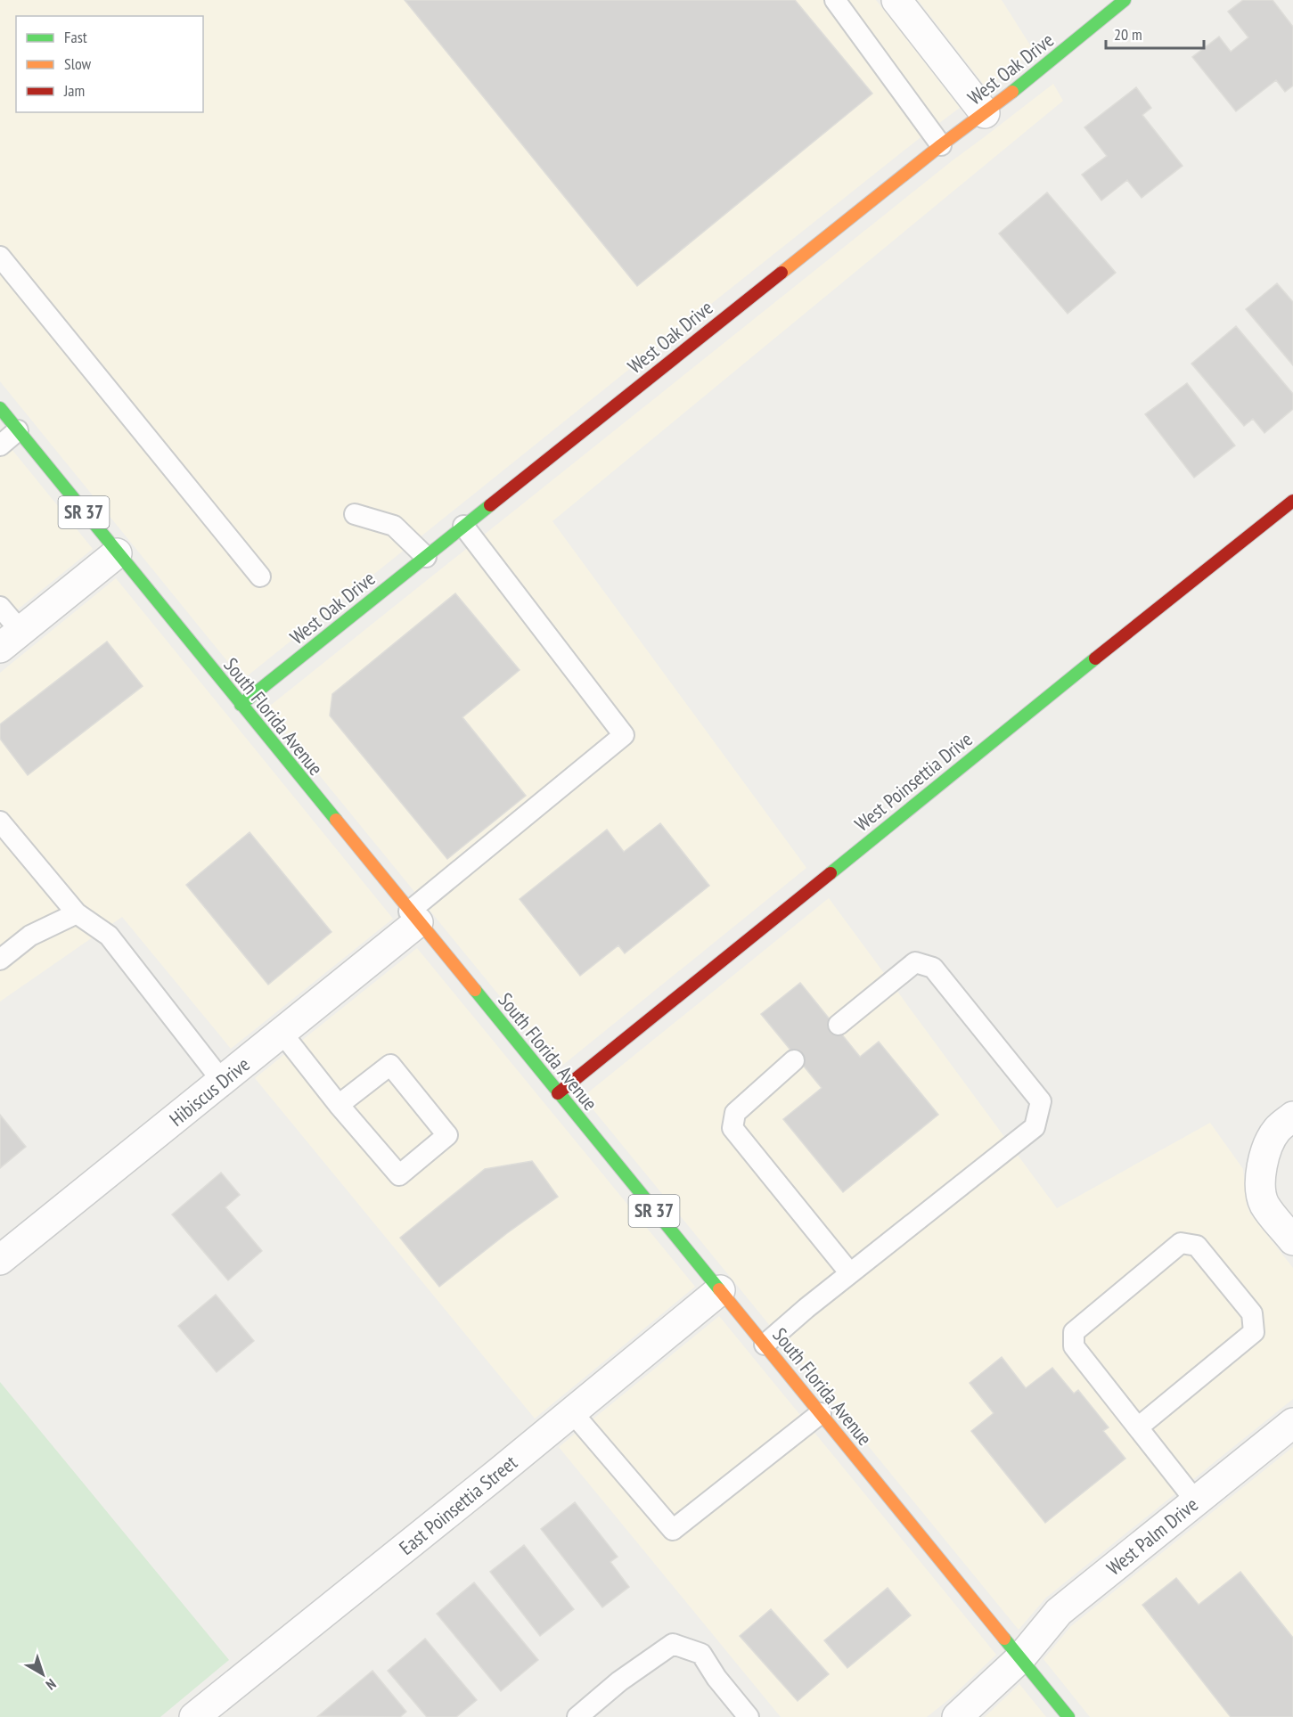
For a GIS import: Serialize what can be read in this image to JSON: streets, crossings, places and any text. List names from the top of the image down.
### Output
{
  "streets": {
    "street": [
      "West Oak Drive",
      "SR 37",
      "South Florida Avenue",
      "West Poinsettia Drive",
      "Hibiscus Drive",
      "East Poinsettia Street",
      "West Palm Drive"
    ]
  },
  "crossings": [
    ["West Oak Drive", "South Florida Avenue"],
    ["South Florida Avenue", "West Poinsettia Drive"],
    ["South Florida Avenue", "Hibiscus Drive"],
    ["South Florida Avenue", "East Poinsettia Street"],
    ["South Florida Avenue", "West Palm Drive"]
  ],
  "legend": ["Fast", "Slow", "Jam"],
  "scale_bar": "20 m",
  "north": "bottom right"
}
